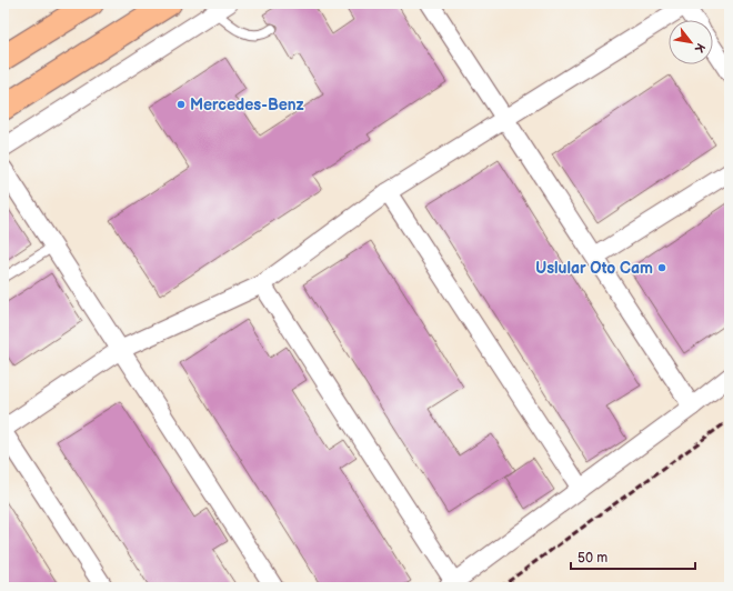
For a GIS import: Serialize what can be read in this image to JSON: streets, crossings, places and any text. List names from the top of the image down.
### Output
{
  "places": ["Mercedes-Benz", "Uslular Oto Cam"],
  "scale_bar": "50 m",
  "north": "bottom right"
}
